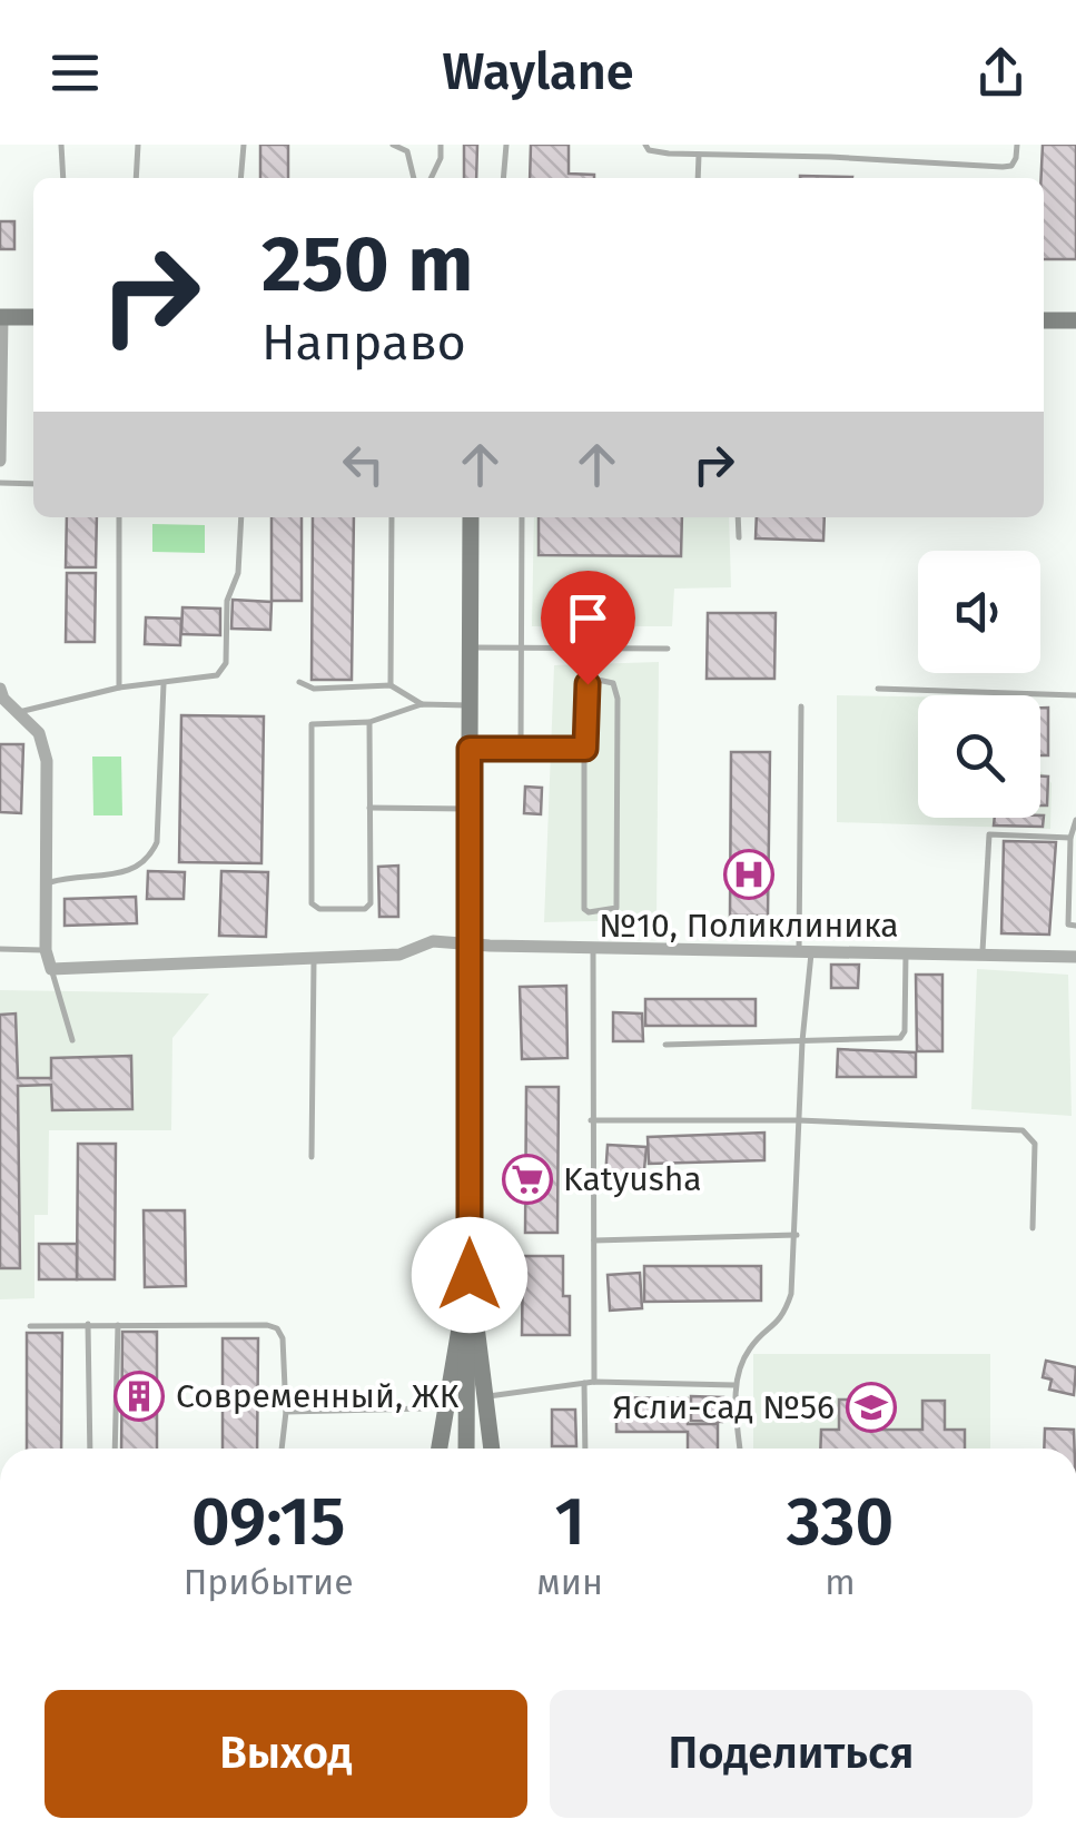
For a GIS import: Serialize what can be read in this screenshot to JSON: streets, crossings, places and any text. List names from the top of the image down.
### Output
{
  "places": {
    "hospital": ["№10, Поликлиника"],
    "supermarket": ["Katyusha"],
    "building": ["Современный, ЖК"],
    "school or university": ["Ясли-сад №56"]
  },
  "page": {
    "header": "Waylane",
    "turn": ["250 m", "Направо"],
    "eta": [
      "09:15",
      "Прибытие",
      "1",
      "мин",
      "330",
      "m"
    ],
    "buttons": ["Выход", "Поделиться"]
  }
}
